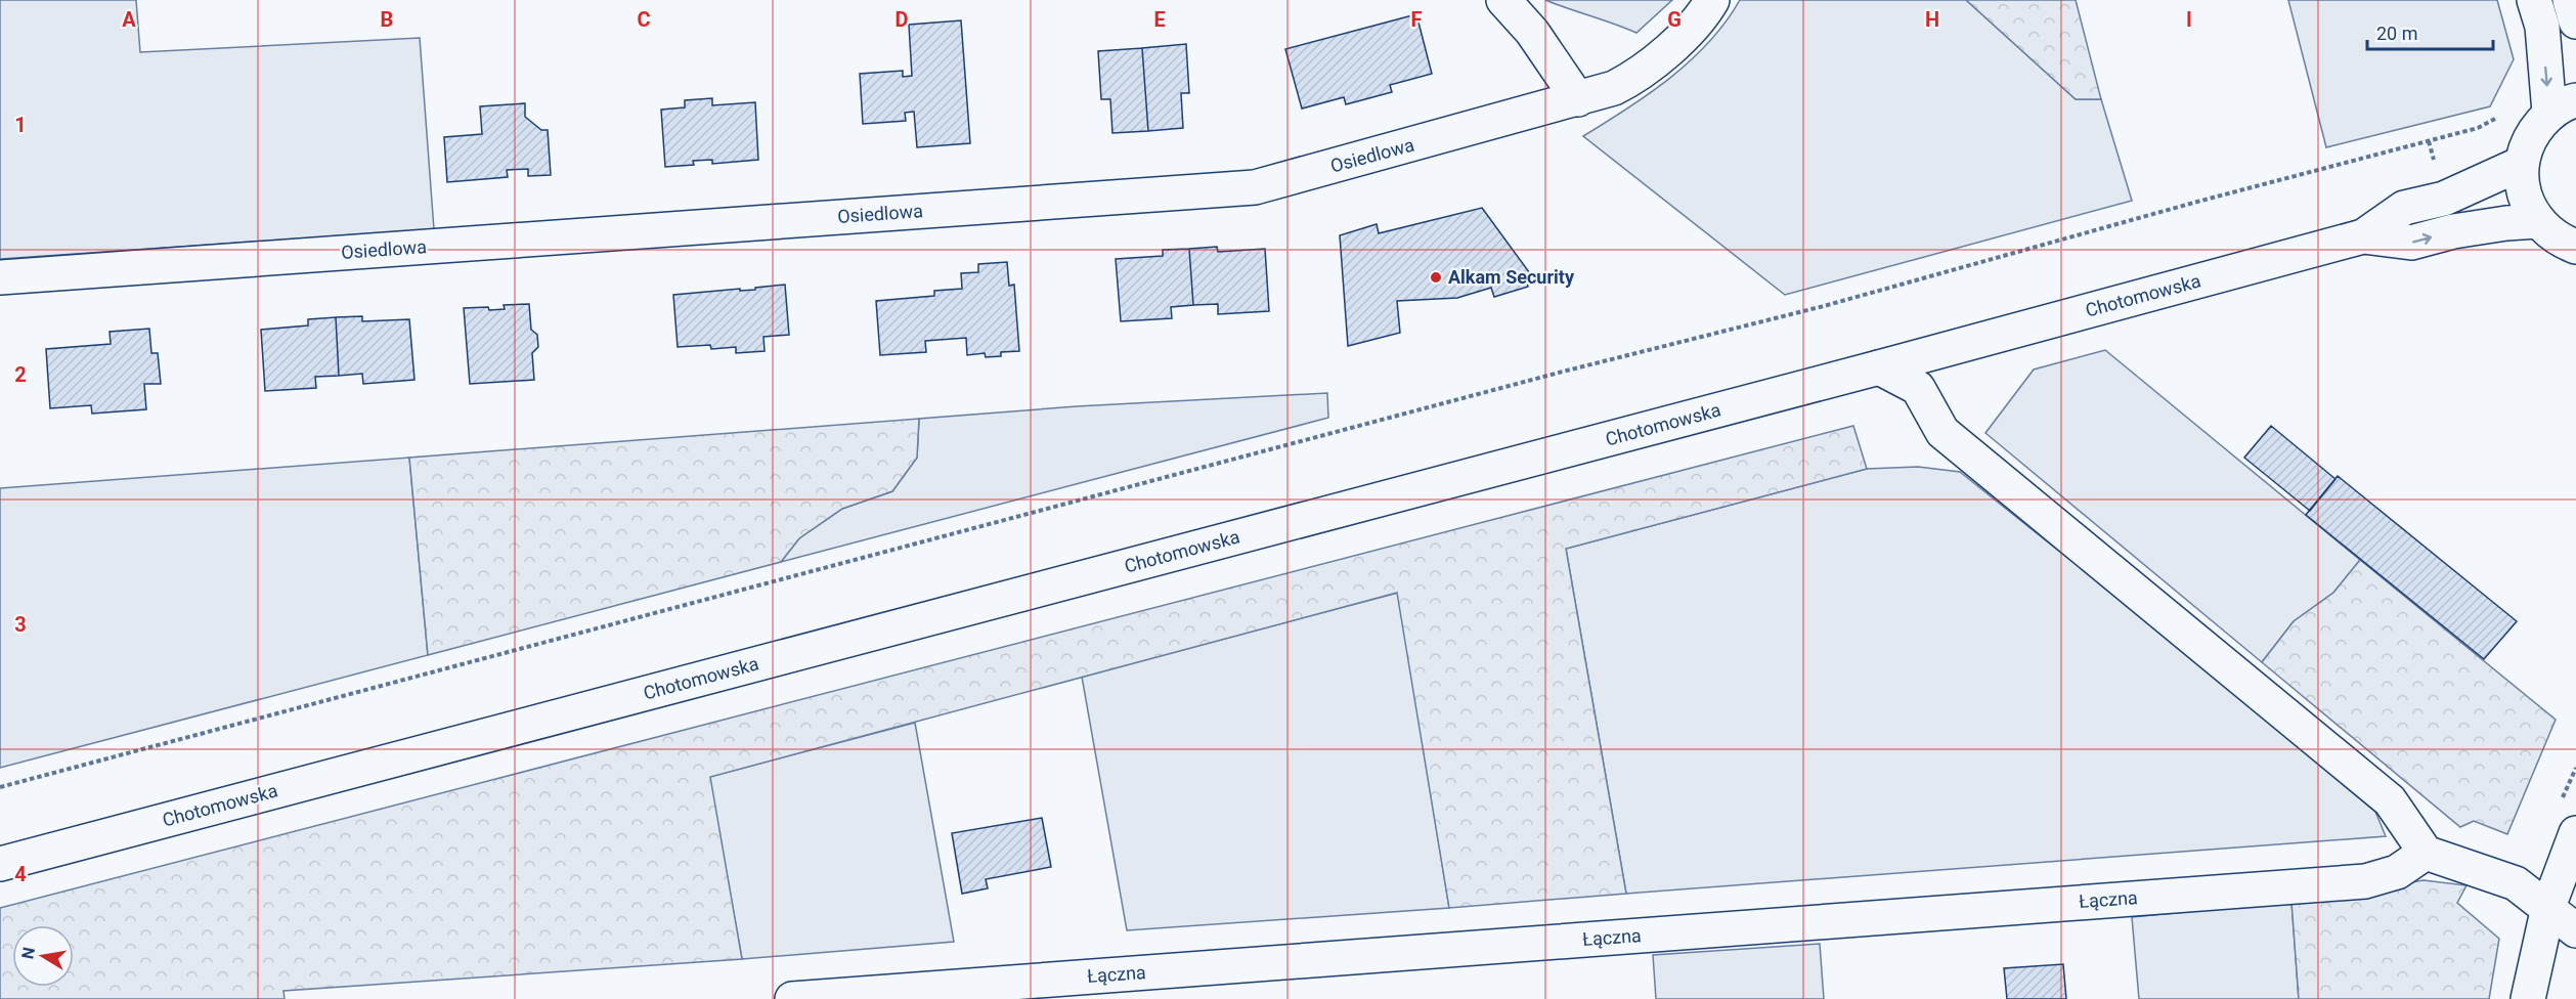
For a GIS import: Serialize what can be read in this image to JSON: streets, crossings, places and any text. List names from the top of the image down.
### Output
{
  "streets": {
    "street": ["Osiedlowa", "Chotomowska", "Łączna"]
  },
  "places": ["Alkam Security"],
  "scale_bar": "20 m",
  "north": "left",
  "grid": {
    "columns": [
      "A",
      "B",
      "C",
      "D",
      "E",
      "F",
      "G",
      "H",
      "I"
    ],
    "rows": [
      "1",
      "2",
      "3",
      "4"
    ]
  }
}
